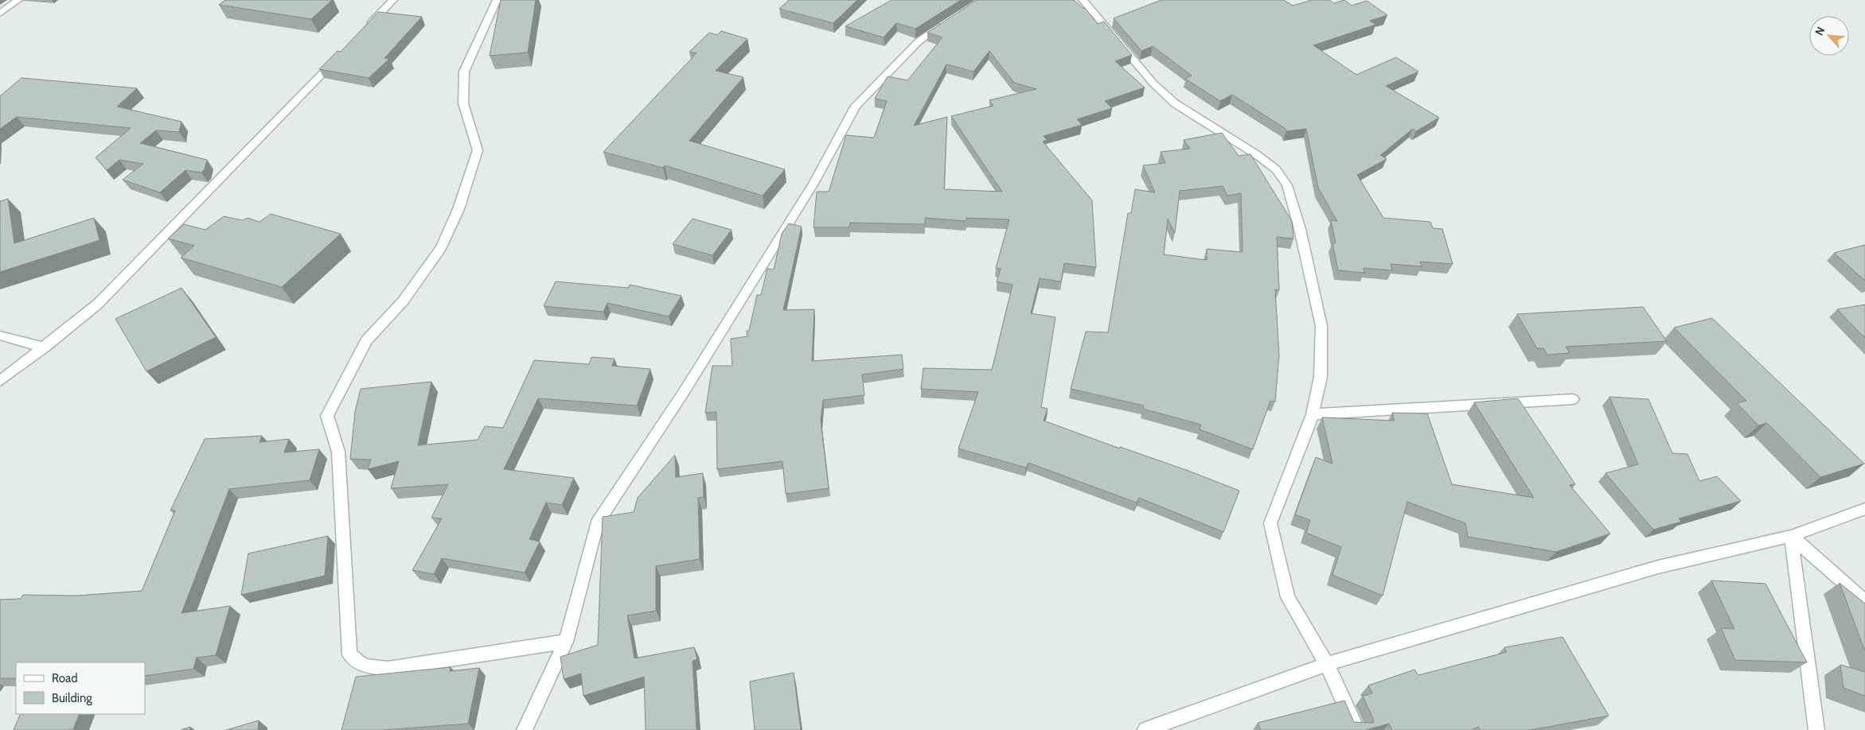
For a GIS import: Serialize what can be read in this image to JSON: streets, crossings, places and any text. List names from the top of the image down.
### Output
{
  "legend": ["Road", "Building"],
  "north": "top left"
}
